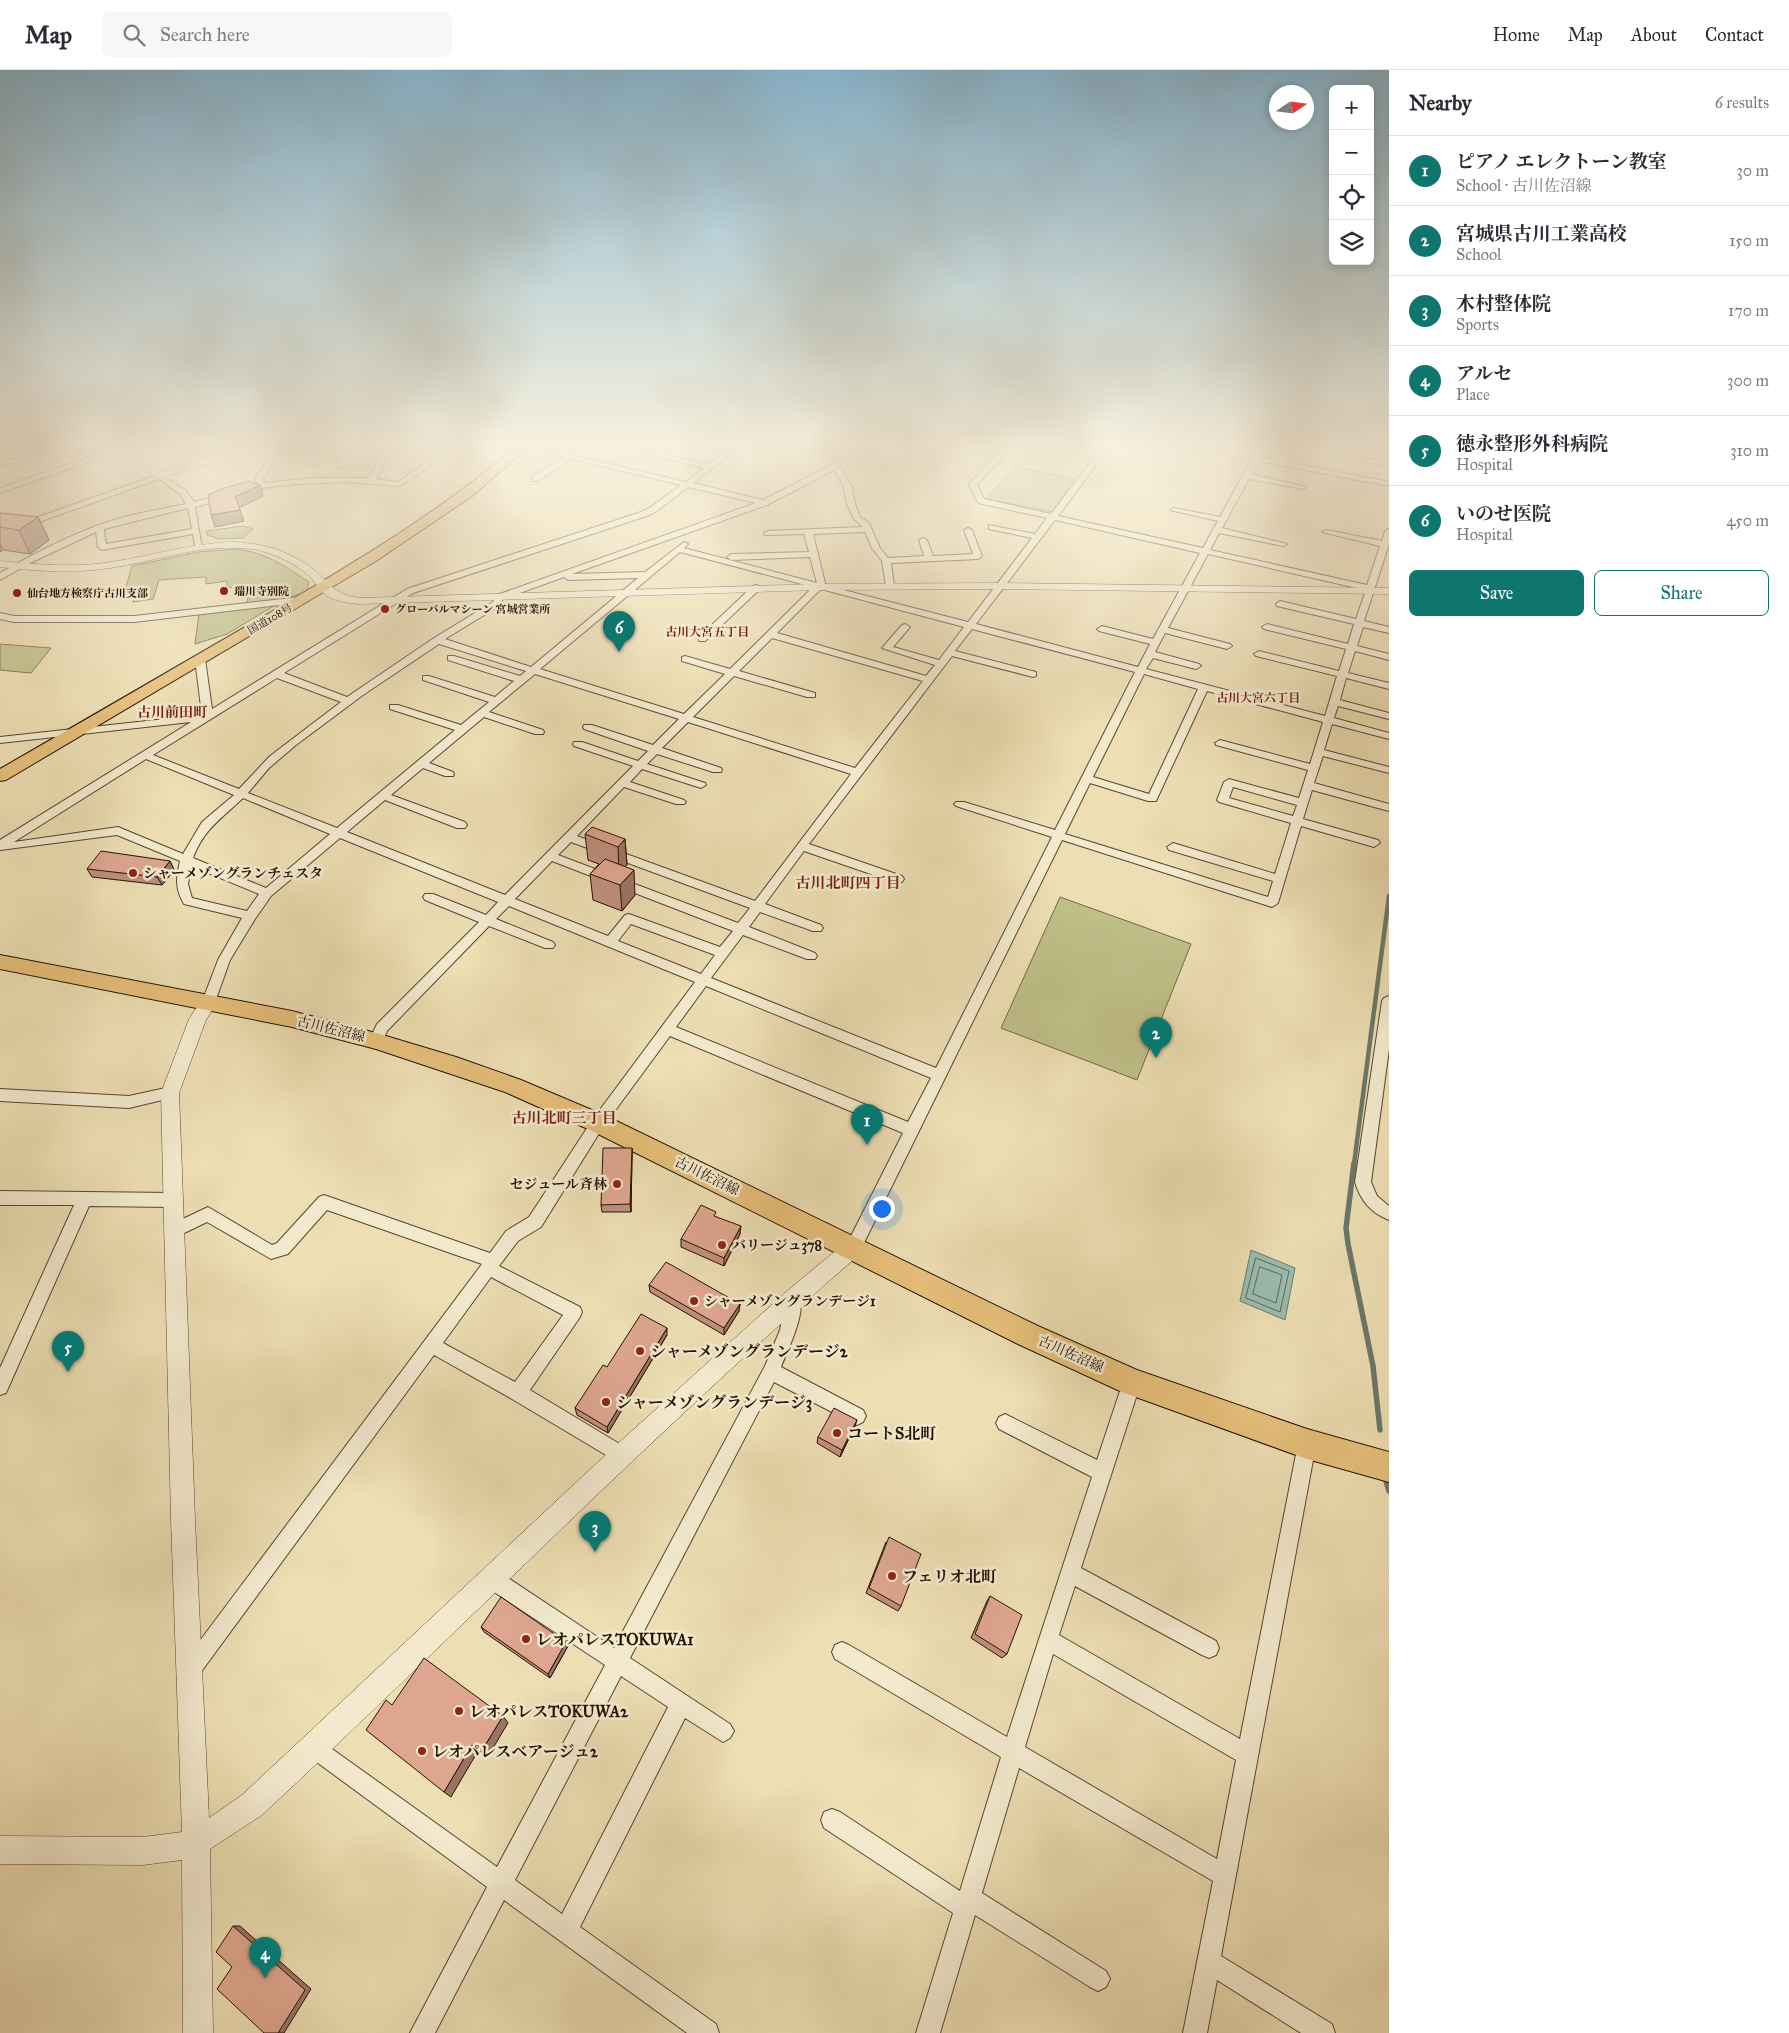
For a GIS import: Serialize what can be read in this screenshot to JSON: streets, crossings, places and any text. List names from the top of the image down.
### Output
{
  "streets": {
    "main road": ["国道108号", "古川佐沼線"]
  },
  "districts": [
    "古川大宮五丁目",
    "古川大宮六丁目",
    "古川前田町",
    "古川北町四丁目",
    "古川北町三丁目"
  ],
  "places": [
    "瑞川寺別院",
    "仙台地方検察庁古川支部",
    "グローバルマシーン 宮城営業所",
    "シャーメゾングランチェスタ",
    "セジュール斉林",
    "バリージュ378",
    "シャーメゾングランデージ1",
    "シャーメゾングランデージ2",
    "シャーメゾングランデージ3",
    "コートS北町",
    "フェリオ北町",
    "レオパレスTOKUWA1",
    "レオパレスTOKUWA2",
    "レオパレスベアージュ2"
  ],
  "north": "right",
  "page": {
    "header": "Map",
    "search": "Search here",
    "nav": [
      "Home",
      "Map",
      "About",
      "Contact"
    ],
    "heading": ["Nearby", "6 results"],
    "map_buttons": ["+", "−"],
    "list": [
      {
        "mark": "1",
        "name": "ピアノ エレクトーン教室",
        "note": "School · 古川佐沼線",
        "value": "30 m"
      },
      {
        "mark": "2",
        "name": "宮城県古川工業高校",
        "note": "School",
        "value": "150 m"
      },
      {
        "mark": "3",
        "name": "木村整体院",
        "note": "Sports",
        "value": "170 m"
      },
      {
        "mark": "4",
        "name": "アルセ",
        "note": "Place",
        "value": "300 m"
      },
      {
        "mark": "5",
        "name": "徳永整形外科病院",
        "note": "Hospital",
        "value": "310 m"
      },
      {
        "mark": "6",
        "name": "いのせ医院",
        "note": "Hospital",
        "value": "450 m"
      }
    ],
    "buttons": ["Save", "Share"],
    "pins": [
      "6",
      "2",
      "1",
      "5",
      "3",
      "4"
    ]
  }
}
